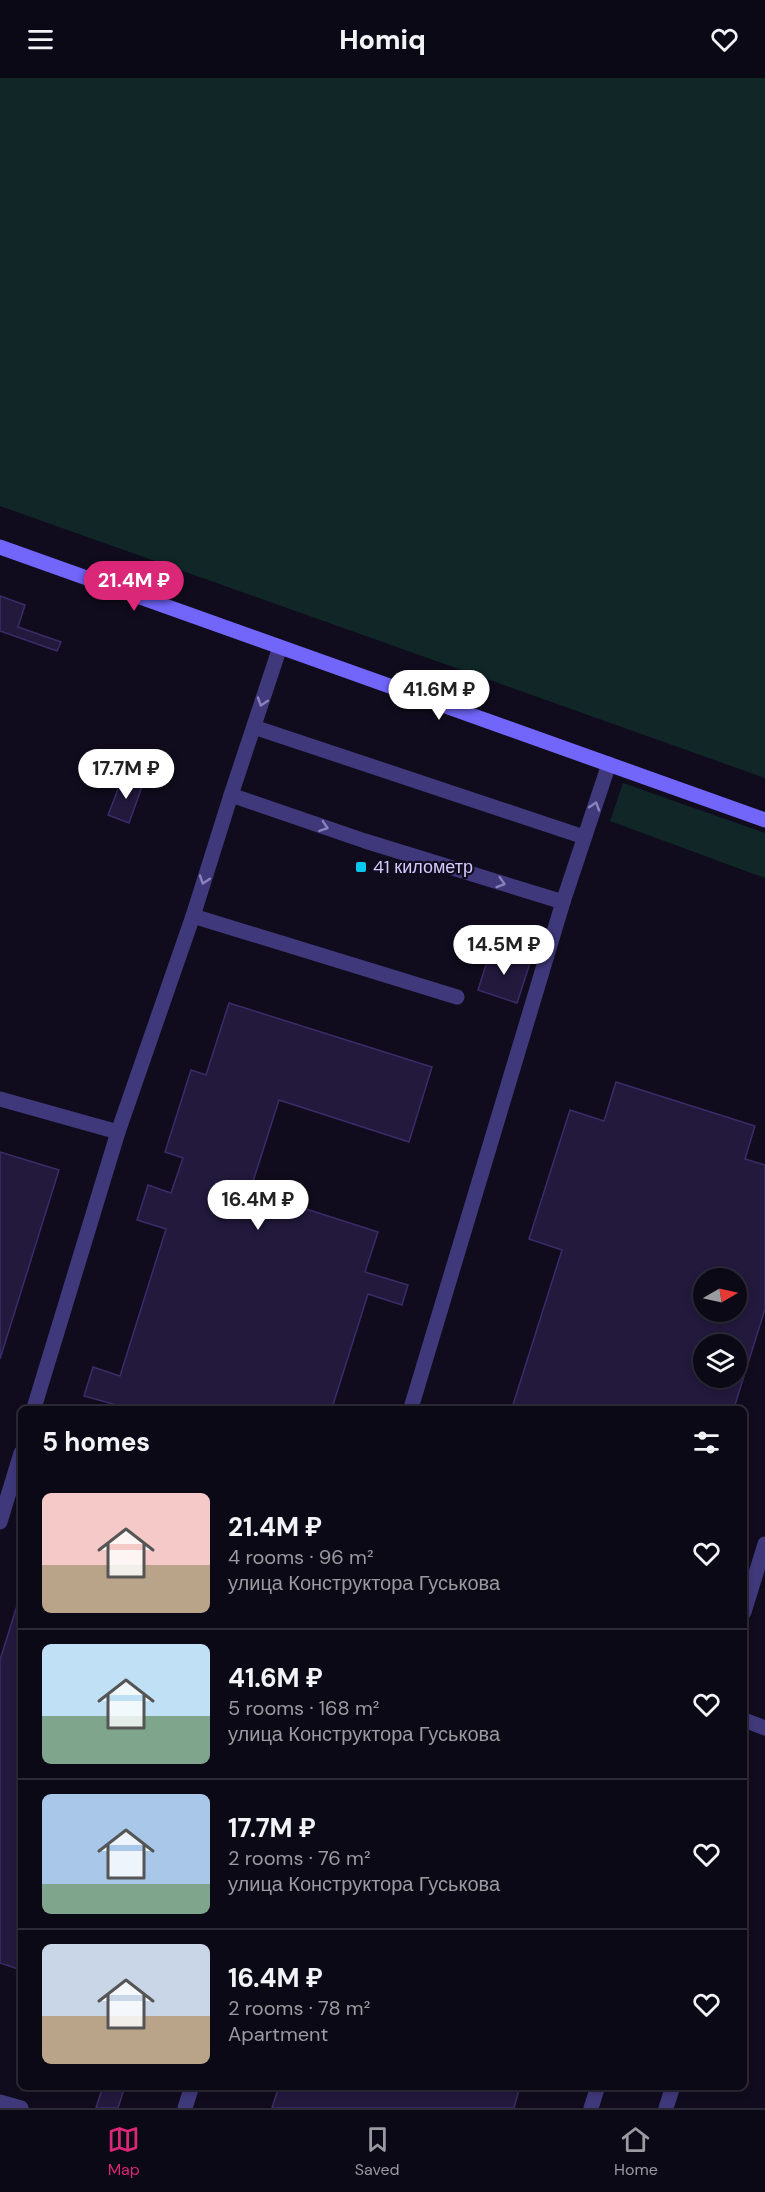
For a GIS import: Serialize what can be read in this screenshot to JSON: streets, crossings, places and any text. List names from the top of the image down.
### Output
{
  "places": {
    "transit": ["41 километр"]
  },
  "north": "right",
  "page": {
    "header": "Homiq",
    "price": [
      "21.4M ₽",
      "41.6M ₽",
      "17.7M ₽",
      "14.5M ₽",
      "16.4M ₽"
    ],
    "heading": "5 homes",
    "list": [
      {
        "name": "21.4M ₽",
        "note": "4 rooms · 96 m² · улица Конструктора Гуськова"
      },
      {
        "name": "41.6M ₽",
        "note": "5 rooms · 168 m² · улица Конструктора Гуськова"
      },
      {
        "name": "17.7M ₽",
        "note": "2 rooms · 76 m² · улица Конструктора Гуськова"
      },
      {
        "name": "16.4M ₽",
        "note": "2 rooms · 78 m² · Apartment"
      }
    ],
    "tabs": ["Map", "Saved", "Home"]
  }
}
